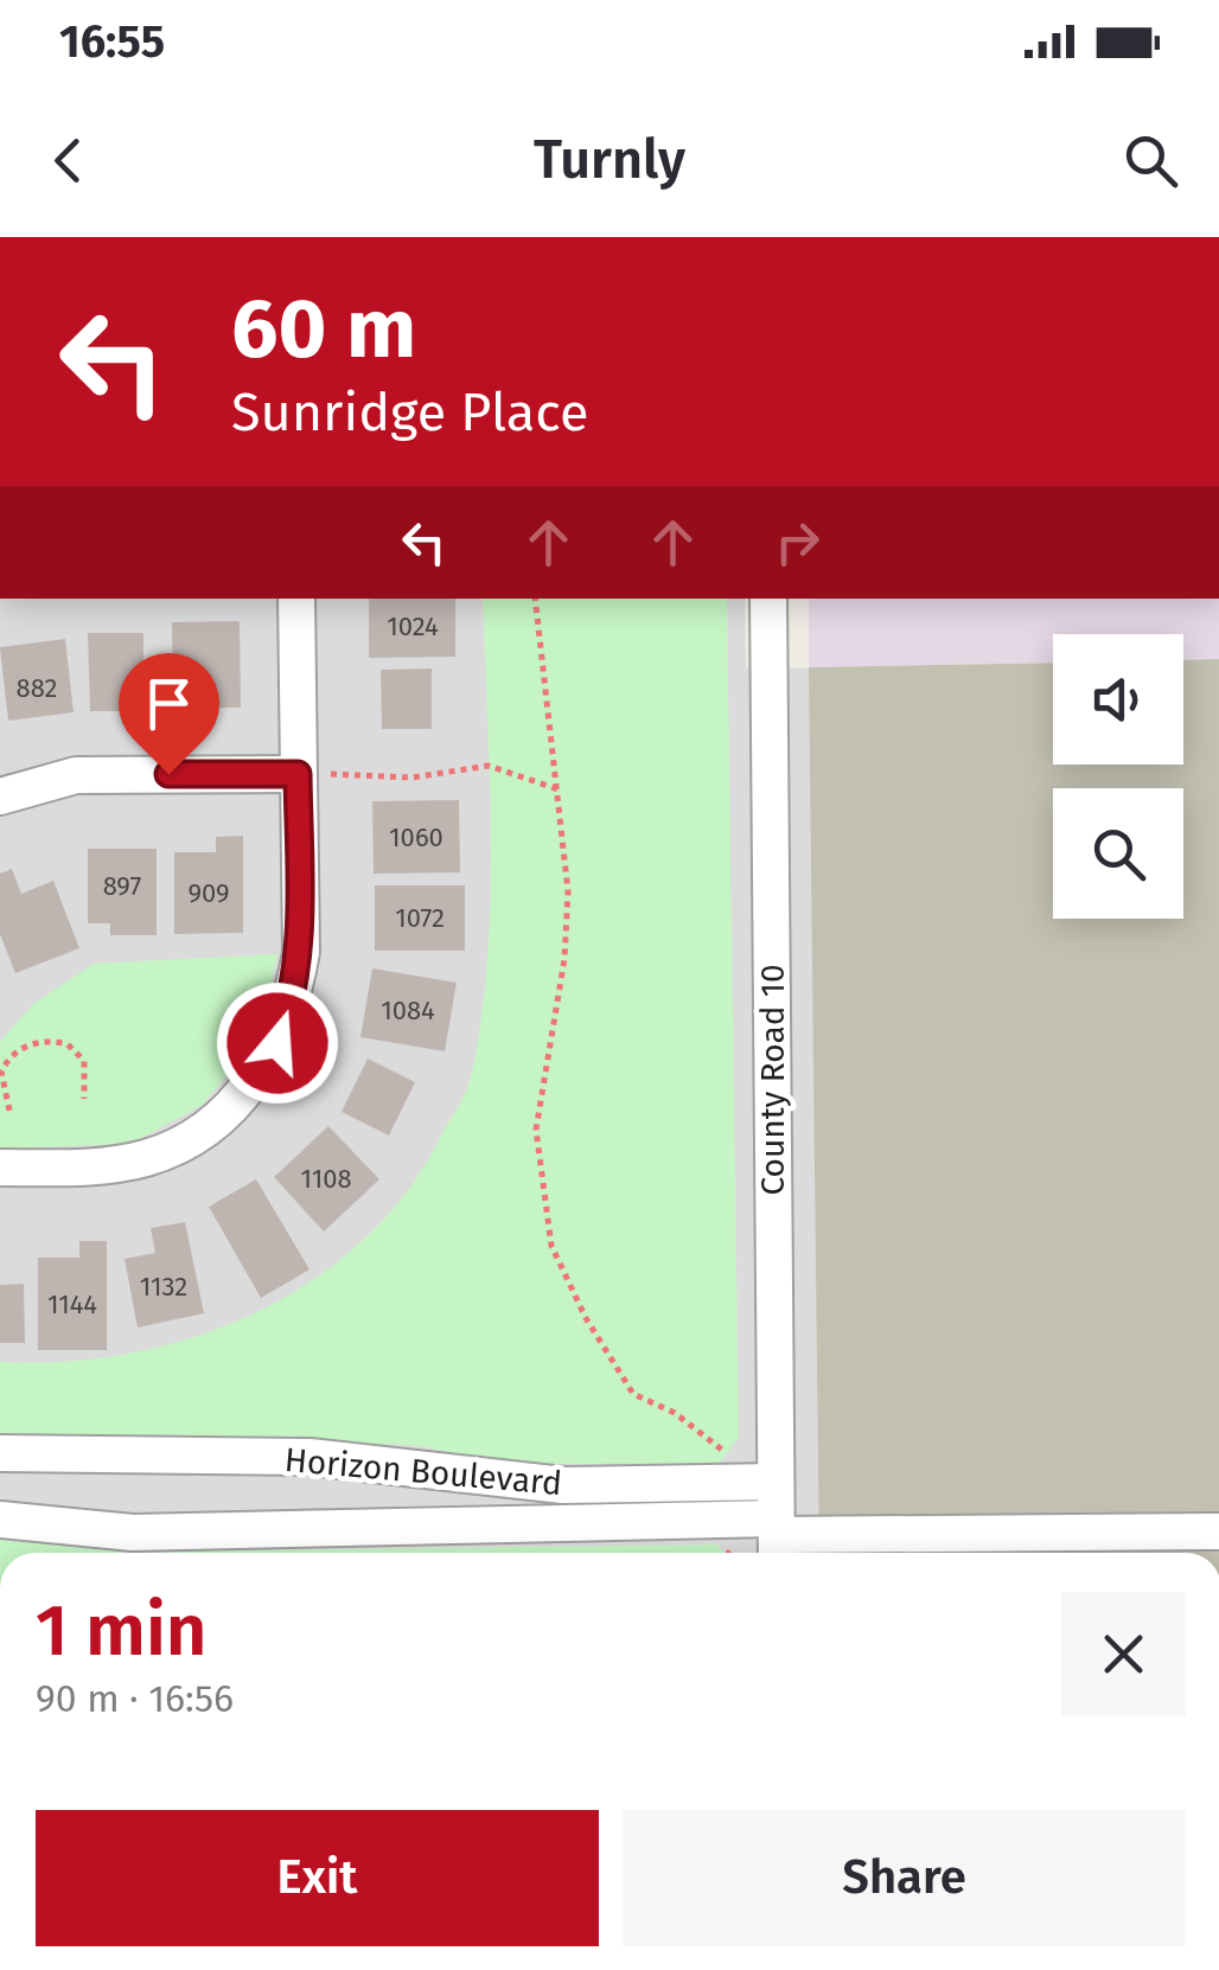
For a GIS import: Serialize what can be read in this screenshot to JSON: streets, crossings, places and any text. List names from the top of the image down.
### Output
{
  "streets": {
    "street": ["County Road 10", "Horizon Boulevard"]
  },
  "crossings": [
    ["County Road 10", "Horizon Boulevard"]
  ],
  "house_numbers": [
    "1024",
    "882",
    "1060",
    "897",
    "909",
    "1072",
    "1084",
    "1108",
    "1132",
    "1144"
  ],
  "page": {
    "status": "16:55",
    "header": "Turnly",
    "turn": ["60 m", "Sunridge Place"],
    "heading": ["1 min", "90 m · 16:56"],
    "buttons": ["Exit", "Share"]
  }
}
